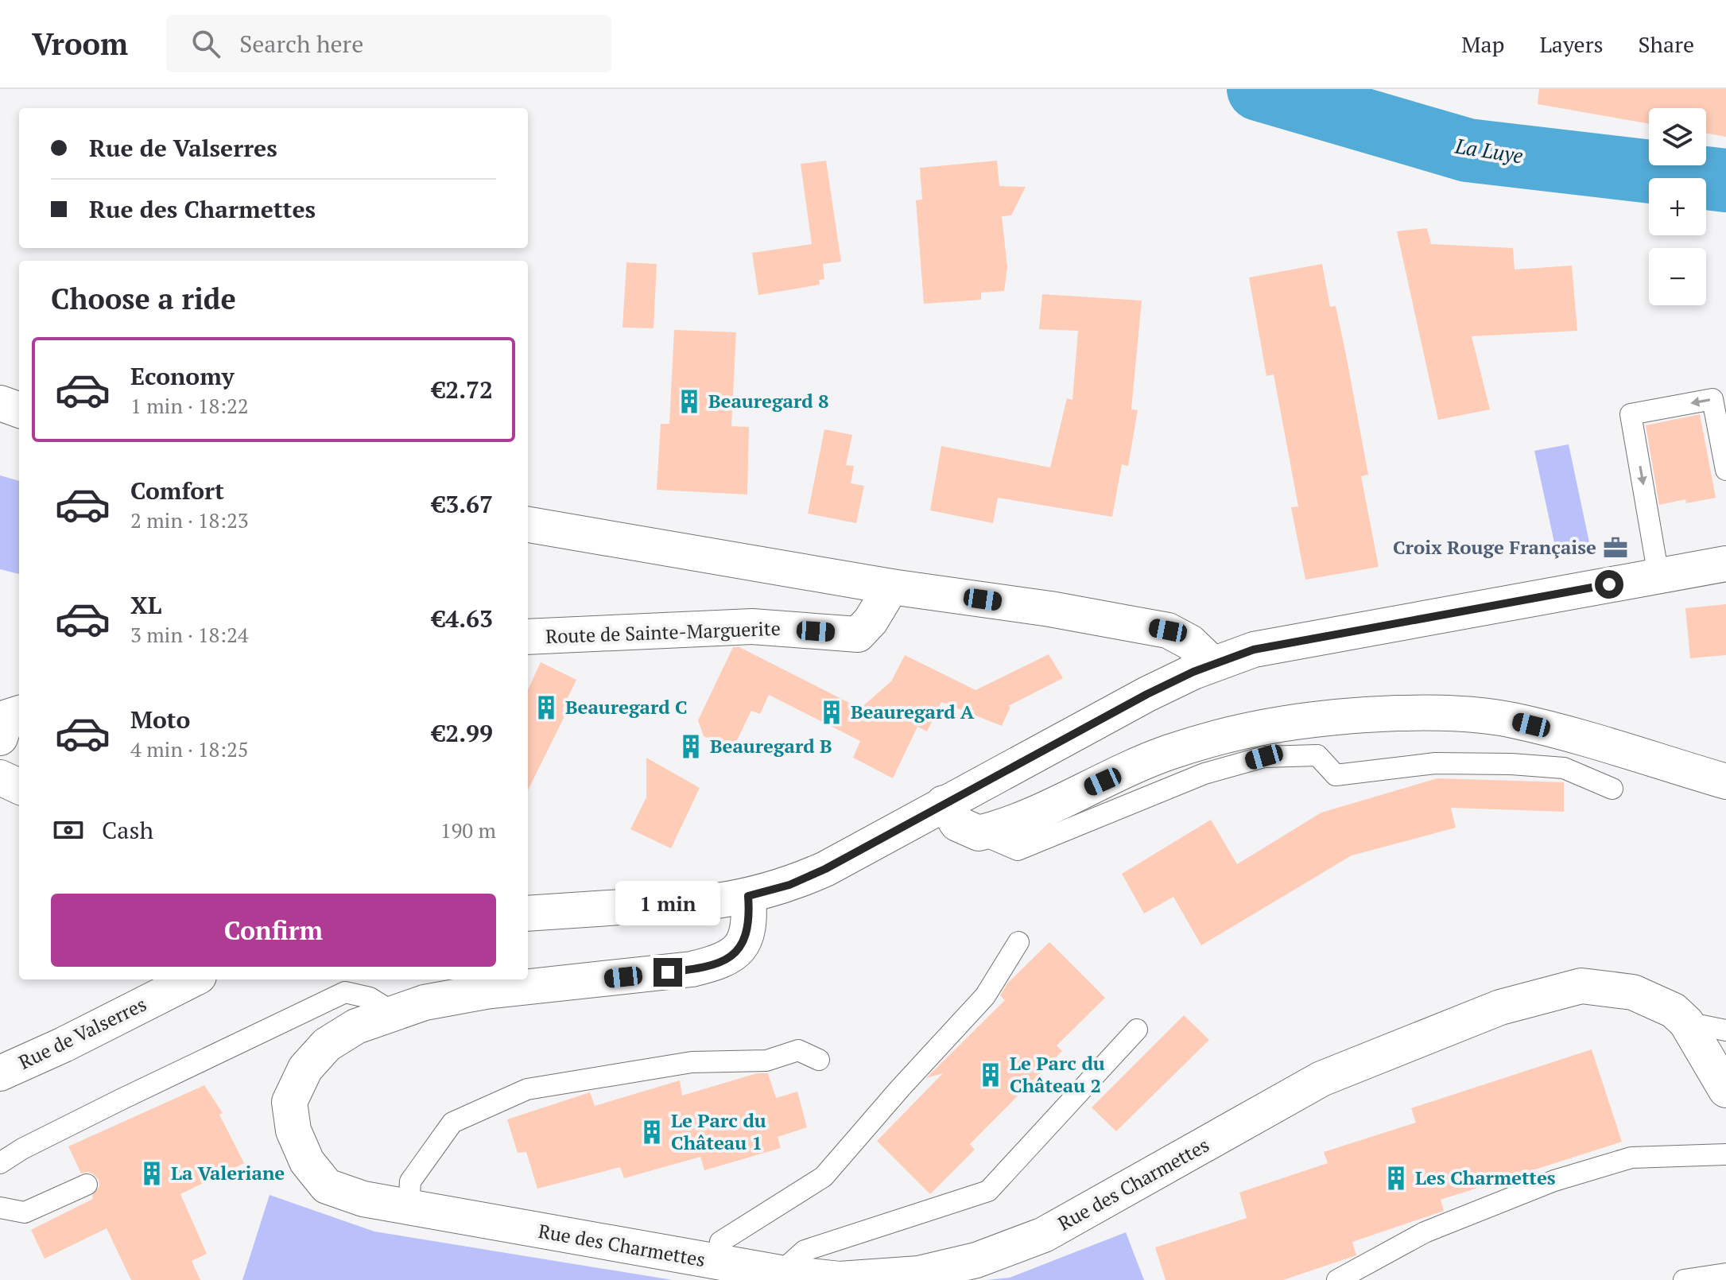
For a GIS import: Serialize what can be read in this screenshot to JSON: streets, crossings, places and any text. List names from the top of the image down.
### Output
{
  "streets": {
    "street": ["Route de Sainte-Marguerite", "Rue de Valserres", "Rue des Charmettes"]
  },
  "water": ["La Luye"],
  "places": {
    "building": [
      "Beauregard 8",
      "Beauregard C",
      "Beauregard A",
      "Beauregard B",
      "Le Parc du Château 2",
      "Le Parc du Château 1",
      "La Valeriane",
      "Les Charmettes"
    ],
    "office": ["Croix Rouge Française"]
  },
  "page": {
    "header": "Vroom",
    "search": "Search here",
    "nav": ["Map", "Layers", "Share"],
    "map_buttons": ["+", "−"],
    "banner": ["Rue de Valserres", "Rue des Charmettes"],
    "heading": "Choose a ride",
    "list": [
      {
        "name": "Economy",
        "note": "1 min · 18:22",
        "value": "€2.72"
      },
      {
        "name": "Comfort",
        "note": "2 min · 18:23",
        "value": "€3.67"
      },
      {
        "name": "XL",
        "note": "3 min · 18:24",
        "value": "€4.63"
      },
      {
        "name": "Moto",
        "note": "4 min · 18:25",
        "value": "€2.99"
      }
    ],
    "pay": ["Cash", "190 m"],
    "bubble": "1 min",
    "buttons": "Confirm"
  }
}
